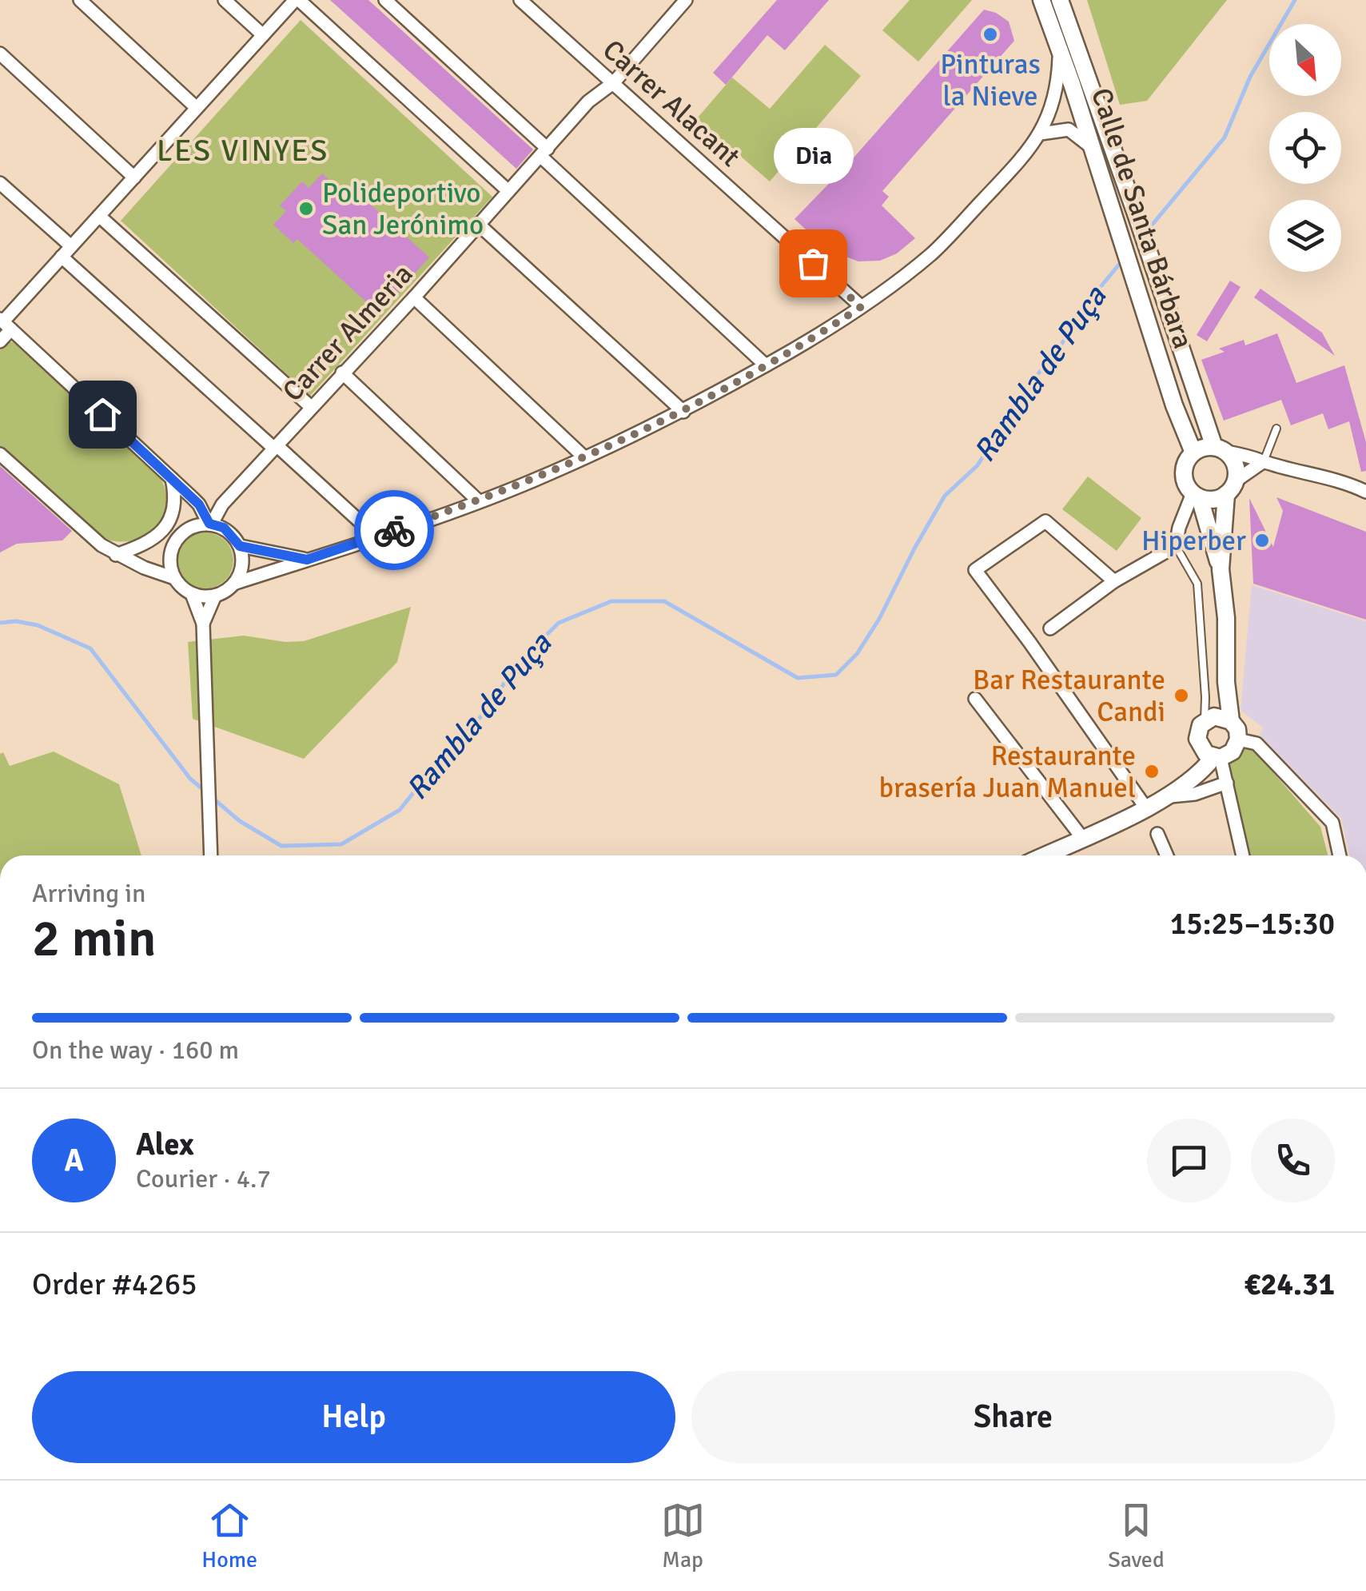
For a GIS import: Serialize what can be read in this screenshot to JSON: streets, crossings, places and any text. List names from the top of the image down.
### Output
{
  "streets": {
    "street": ["Carrer Alacant", "Calle de Santa Bárbara", "Carrer Almeria"]
  },
  "crossings": [
    ["Carrer Alacant", "Carrer Almeria"]
  ],
  "districts": ["LES VINYES"],
  "water": ["Rambla de Puça"],
  "places": [
    "Pinturas la Nieve",
    "Polideportivo San Jerónimo",
    "Dia",
    "Hiperber",
    "Bar Restaurante Candi",
    "Restaurante brasería Juan Manuel"
  ],
  "north": "bottom right",
  "page": {
    "bubble": "Dia",
    "heading": ["2 min", "Arriving in", "15:25–15:30"],
    "panel": [
      "Alex",
      "Courier · 4.7",
      "Order #4265",
      "€24.31"
    ],
    "bar": "On the way · 160 m",
    "round": "A",
    "buttons": ["Help", "Share"],
    "tabs": ["Home", "Map", "Saved"]
  }
}
